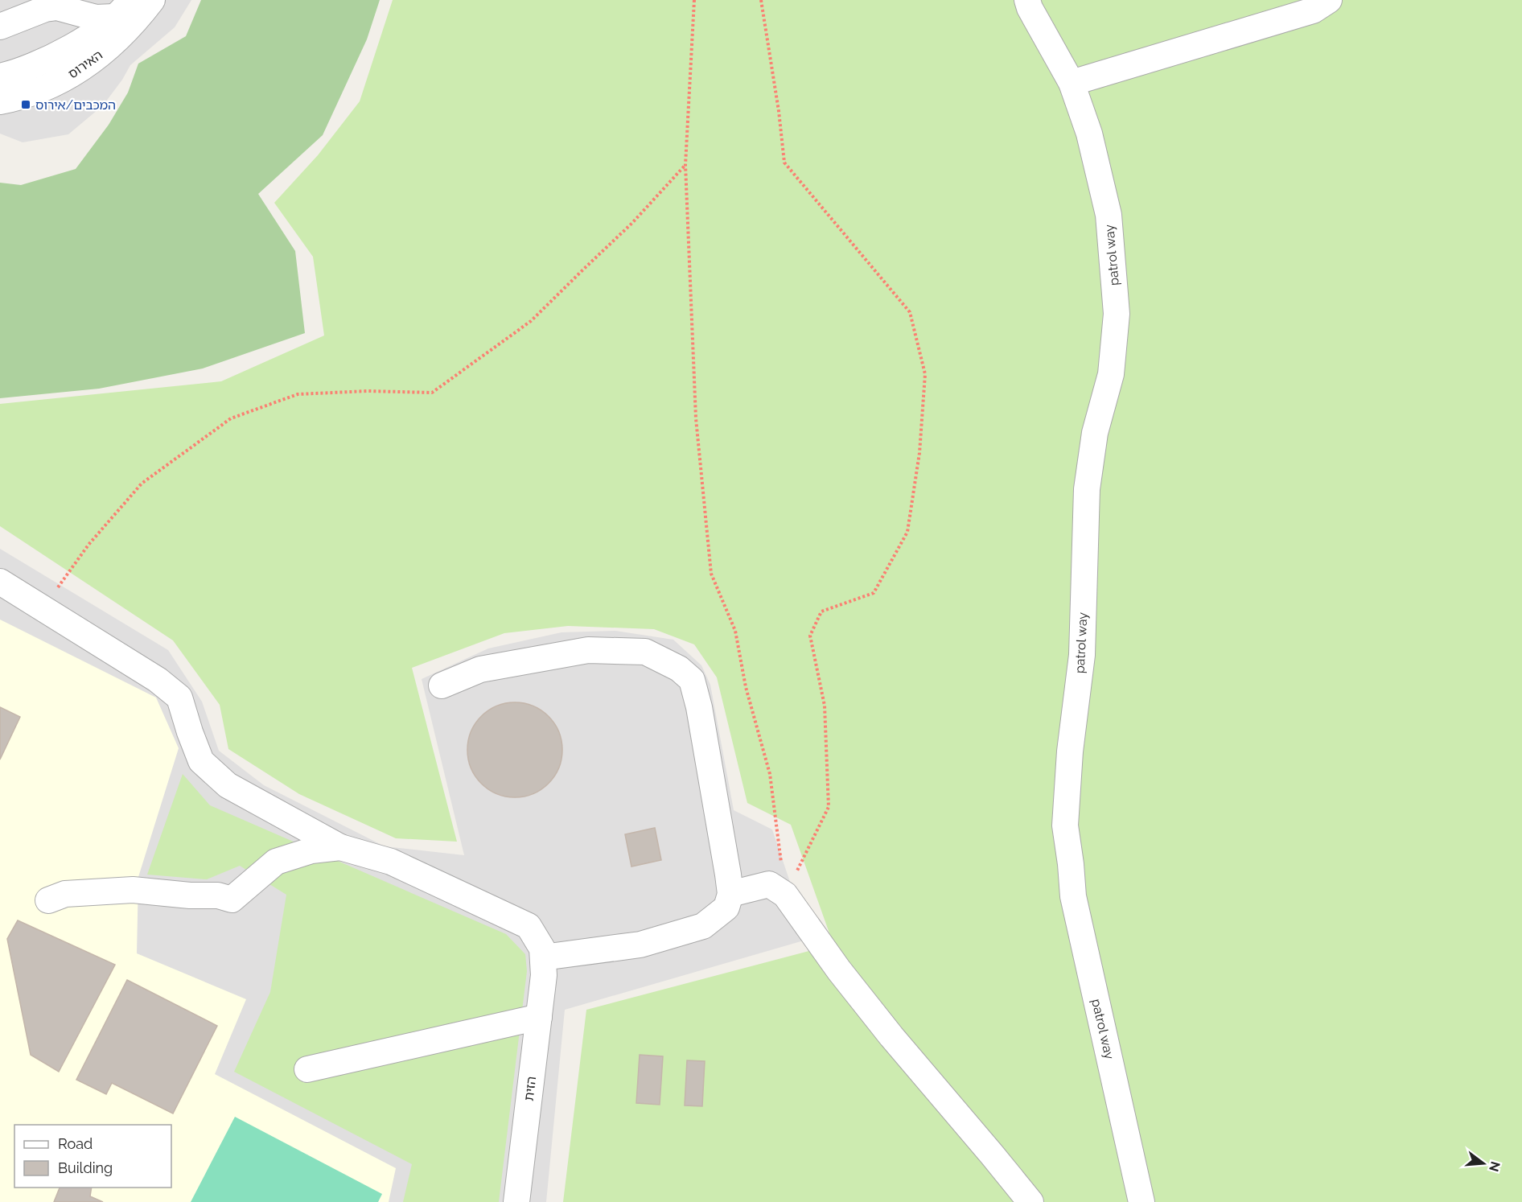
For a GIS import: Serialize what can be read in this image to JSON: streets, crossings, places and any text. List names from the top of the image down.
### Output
{
  "streets": {
    "street": ["האירוס", "patrol way", "הזית"]
  },
  "places": {
    "transit": ["המכבים/אירוס"]
  },
  "legend": ["Road", "Building"],
  "north": "right"
}
